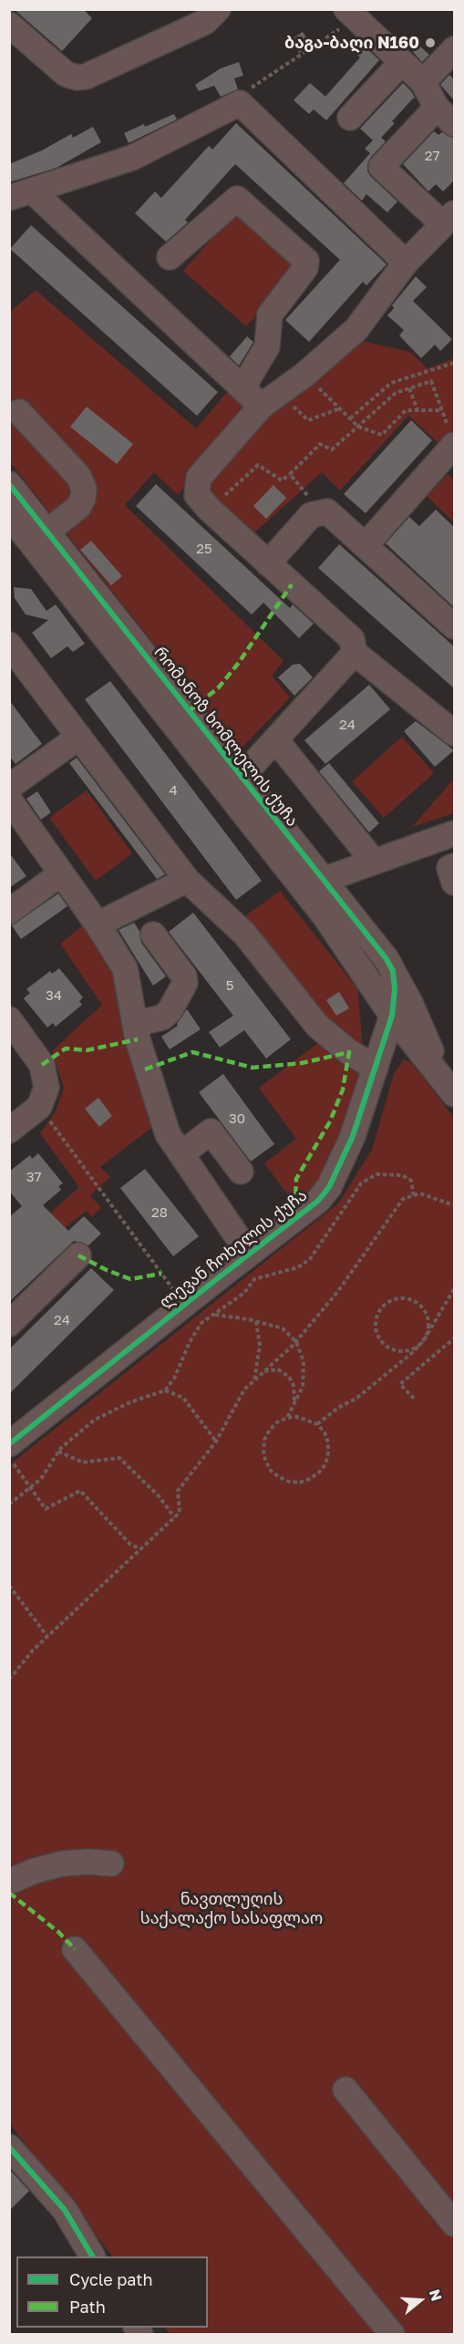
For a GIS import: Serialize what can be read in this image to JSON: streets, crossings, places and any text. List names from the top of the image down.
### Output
{
  "streets": {
    "street": ["რომანოზ ხომლელის ქუჩა", "ლევან ჩოხელის ქუჩა"]
  },
  "crossings": [
    ["რომანოზ ხომლელის ქუჩა", "ლევან ჩოხელის ქუჩა"]
  ],
  "parks": ["ნავთლუღის საქალაქო სასაფლაო"],
  "places": ["ბაგა-ბაღი N160"],
  "house_numbers": [
    "27",
    "25",
    "24",
    "4",
    "5",
    "34",
    "30",
    "37",
    "28",
    "24"
  ],
  "legend": ["Cycle path", "Path"],
  "north": "right"
}
